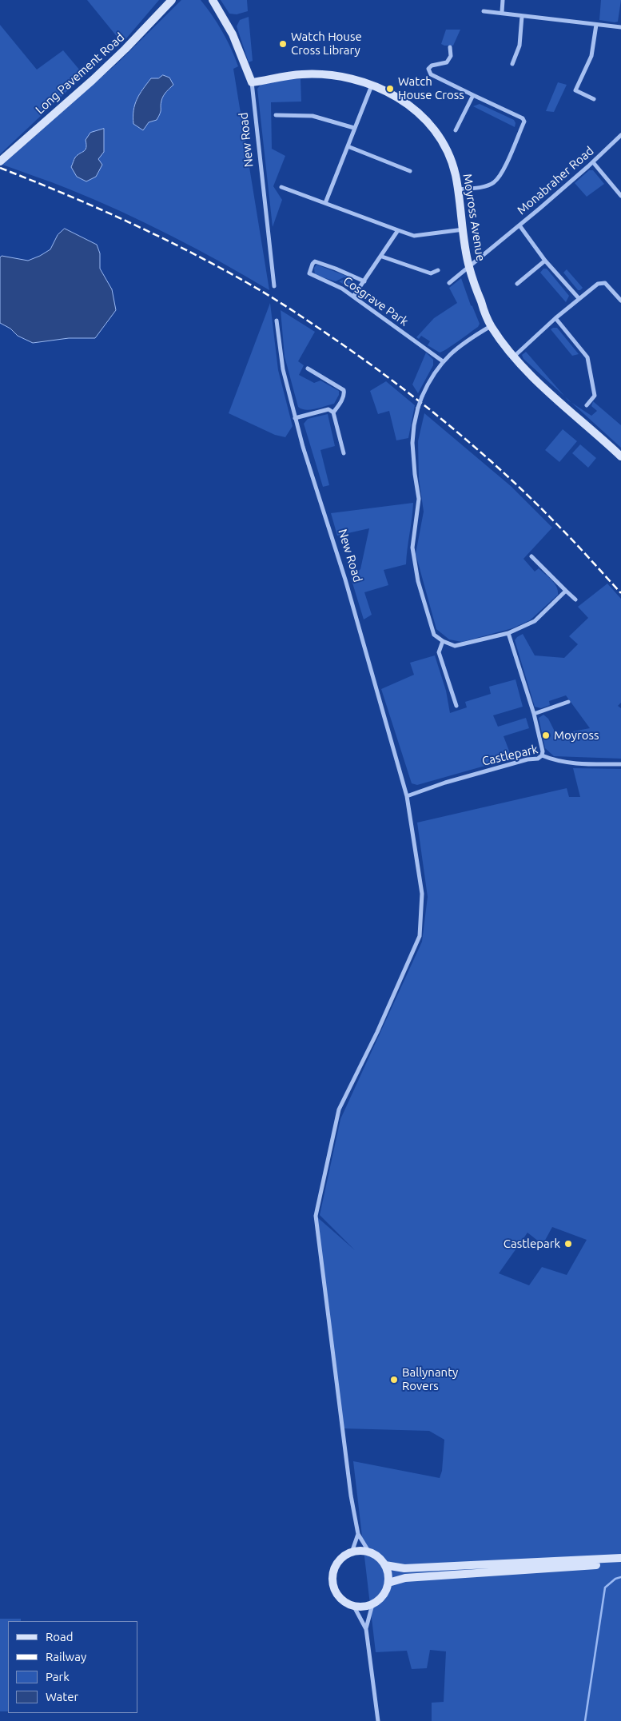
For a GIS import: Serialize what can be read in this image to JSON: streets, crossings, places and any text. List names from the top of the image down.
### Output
{
  "streets": {
    "street": [
      "Long Pavement Road",
      "New Road",
      "Monabraher Road",
      "Moyross Avenue",
      "Cosgrave Park",
      "Castlepark"
    ]
  },
  "crossings": [
    ["New Road", "Moyross Avenue"],
    ["New Road", "Castlepark"]
  ],
  "places": [
    "Watch House Cross Library",
    "Watch House Cross",
    "Moyross",
    "Castlepark",
    "Ballynanty Rovers"
  ],
  "legend": [
    "Road",
    "Railway",
    "Park",
    "Water"
  ]
}
